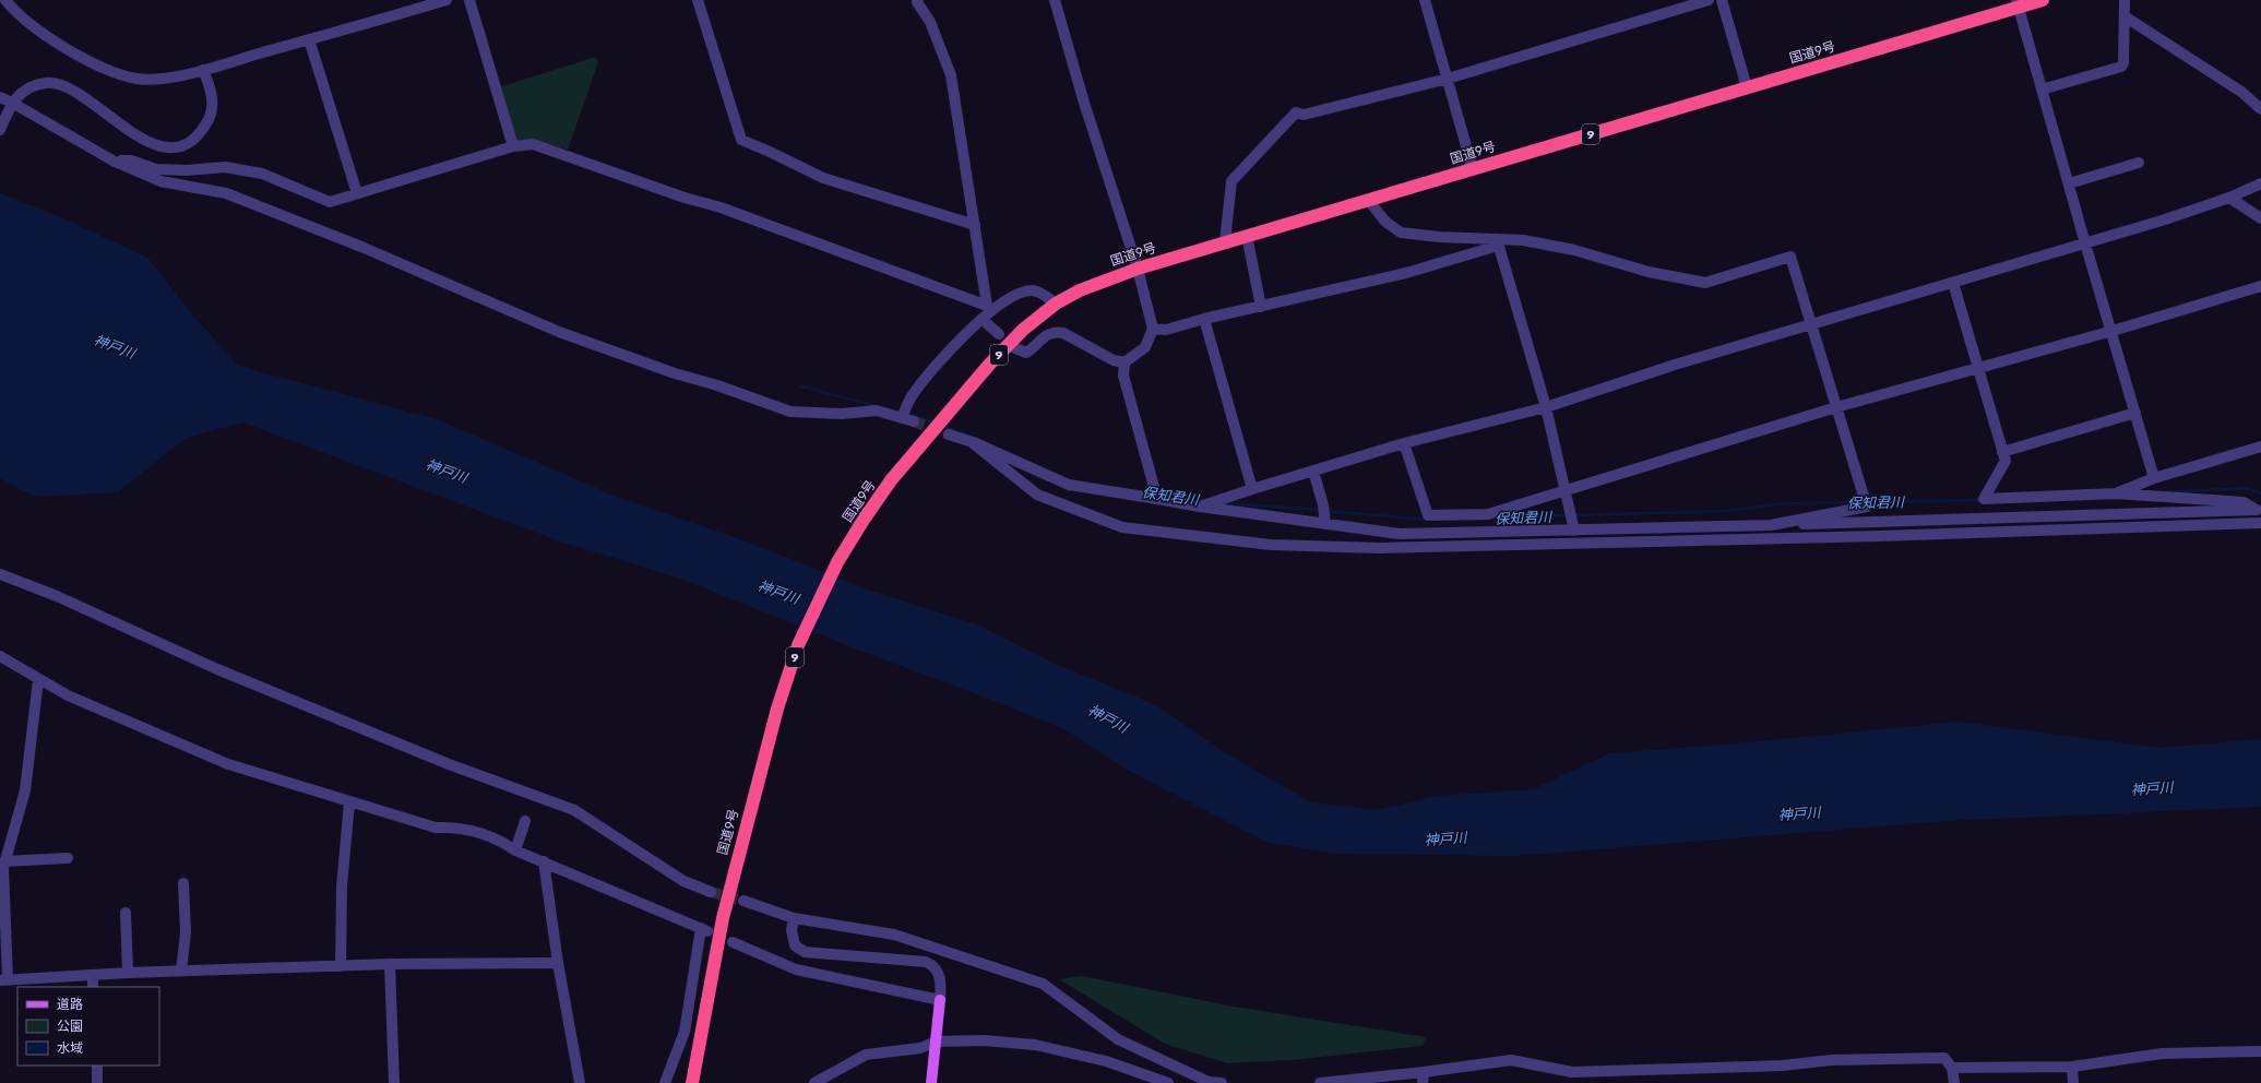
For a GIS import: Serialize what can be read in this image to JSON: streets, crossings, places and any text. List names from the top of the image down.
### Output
{
  "streets": {
    "highway": ["国道9号", "9"]
  },
  "water": ["神戸川", "保知君川"],
  "legend": ["道路", "公園", "水域"]
}
